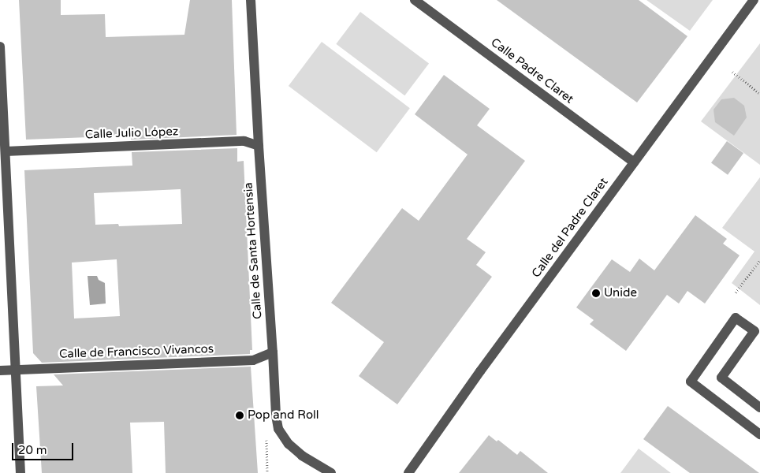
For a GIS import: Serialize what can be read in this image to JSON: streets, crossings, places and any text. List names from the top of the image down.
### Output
{
  "streets": {
    "street": [
      "Calle Padre Claret",
      "Calle Julio López",
      "Calle del Padre Claret",
      "Calle de Santa Hortensia",
      "Calle de Francisco Vivancos"
    ]
  },
  "crossings": [
    ["Calle Padre Claret", "Calle del Padre Claret"],
    ["Calle Julio López", "Calle de Santa Hortensia"],
    ["Calle de Santa Hortensia", "Calle de Francisco Vivancos"]
  ],
  "places": ["Unide", "Pop and Roll"],
  "scale_bar": "20 m"
}
